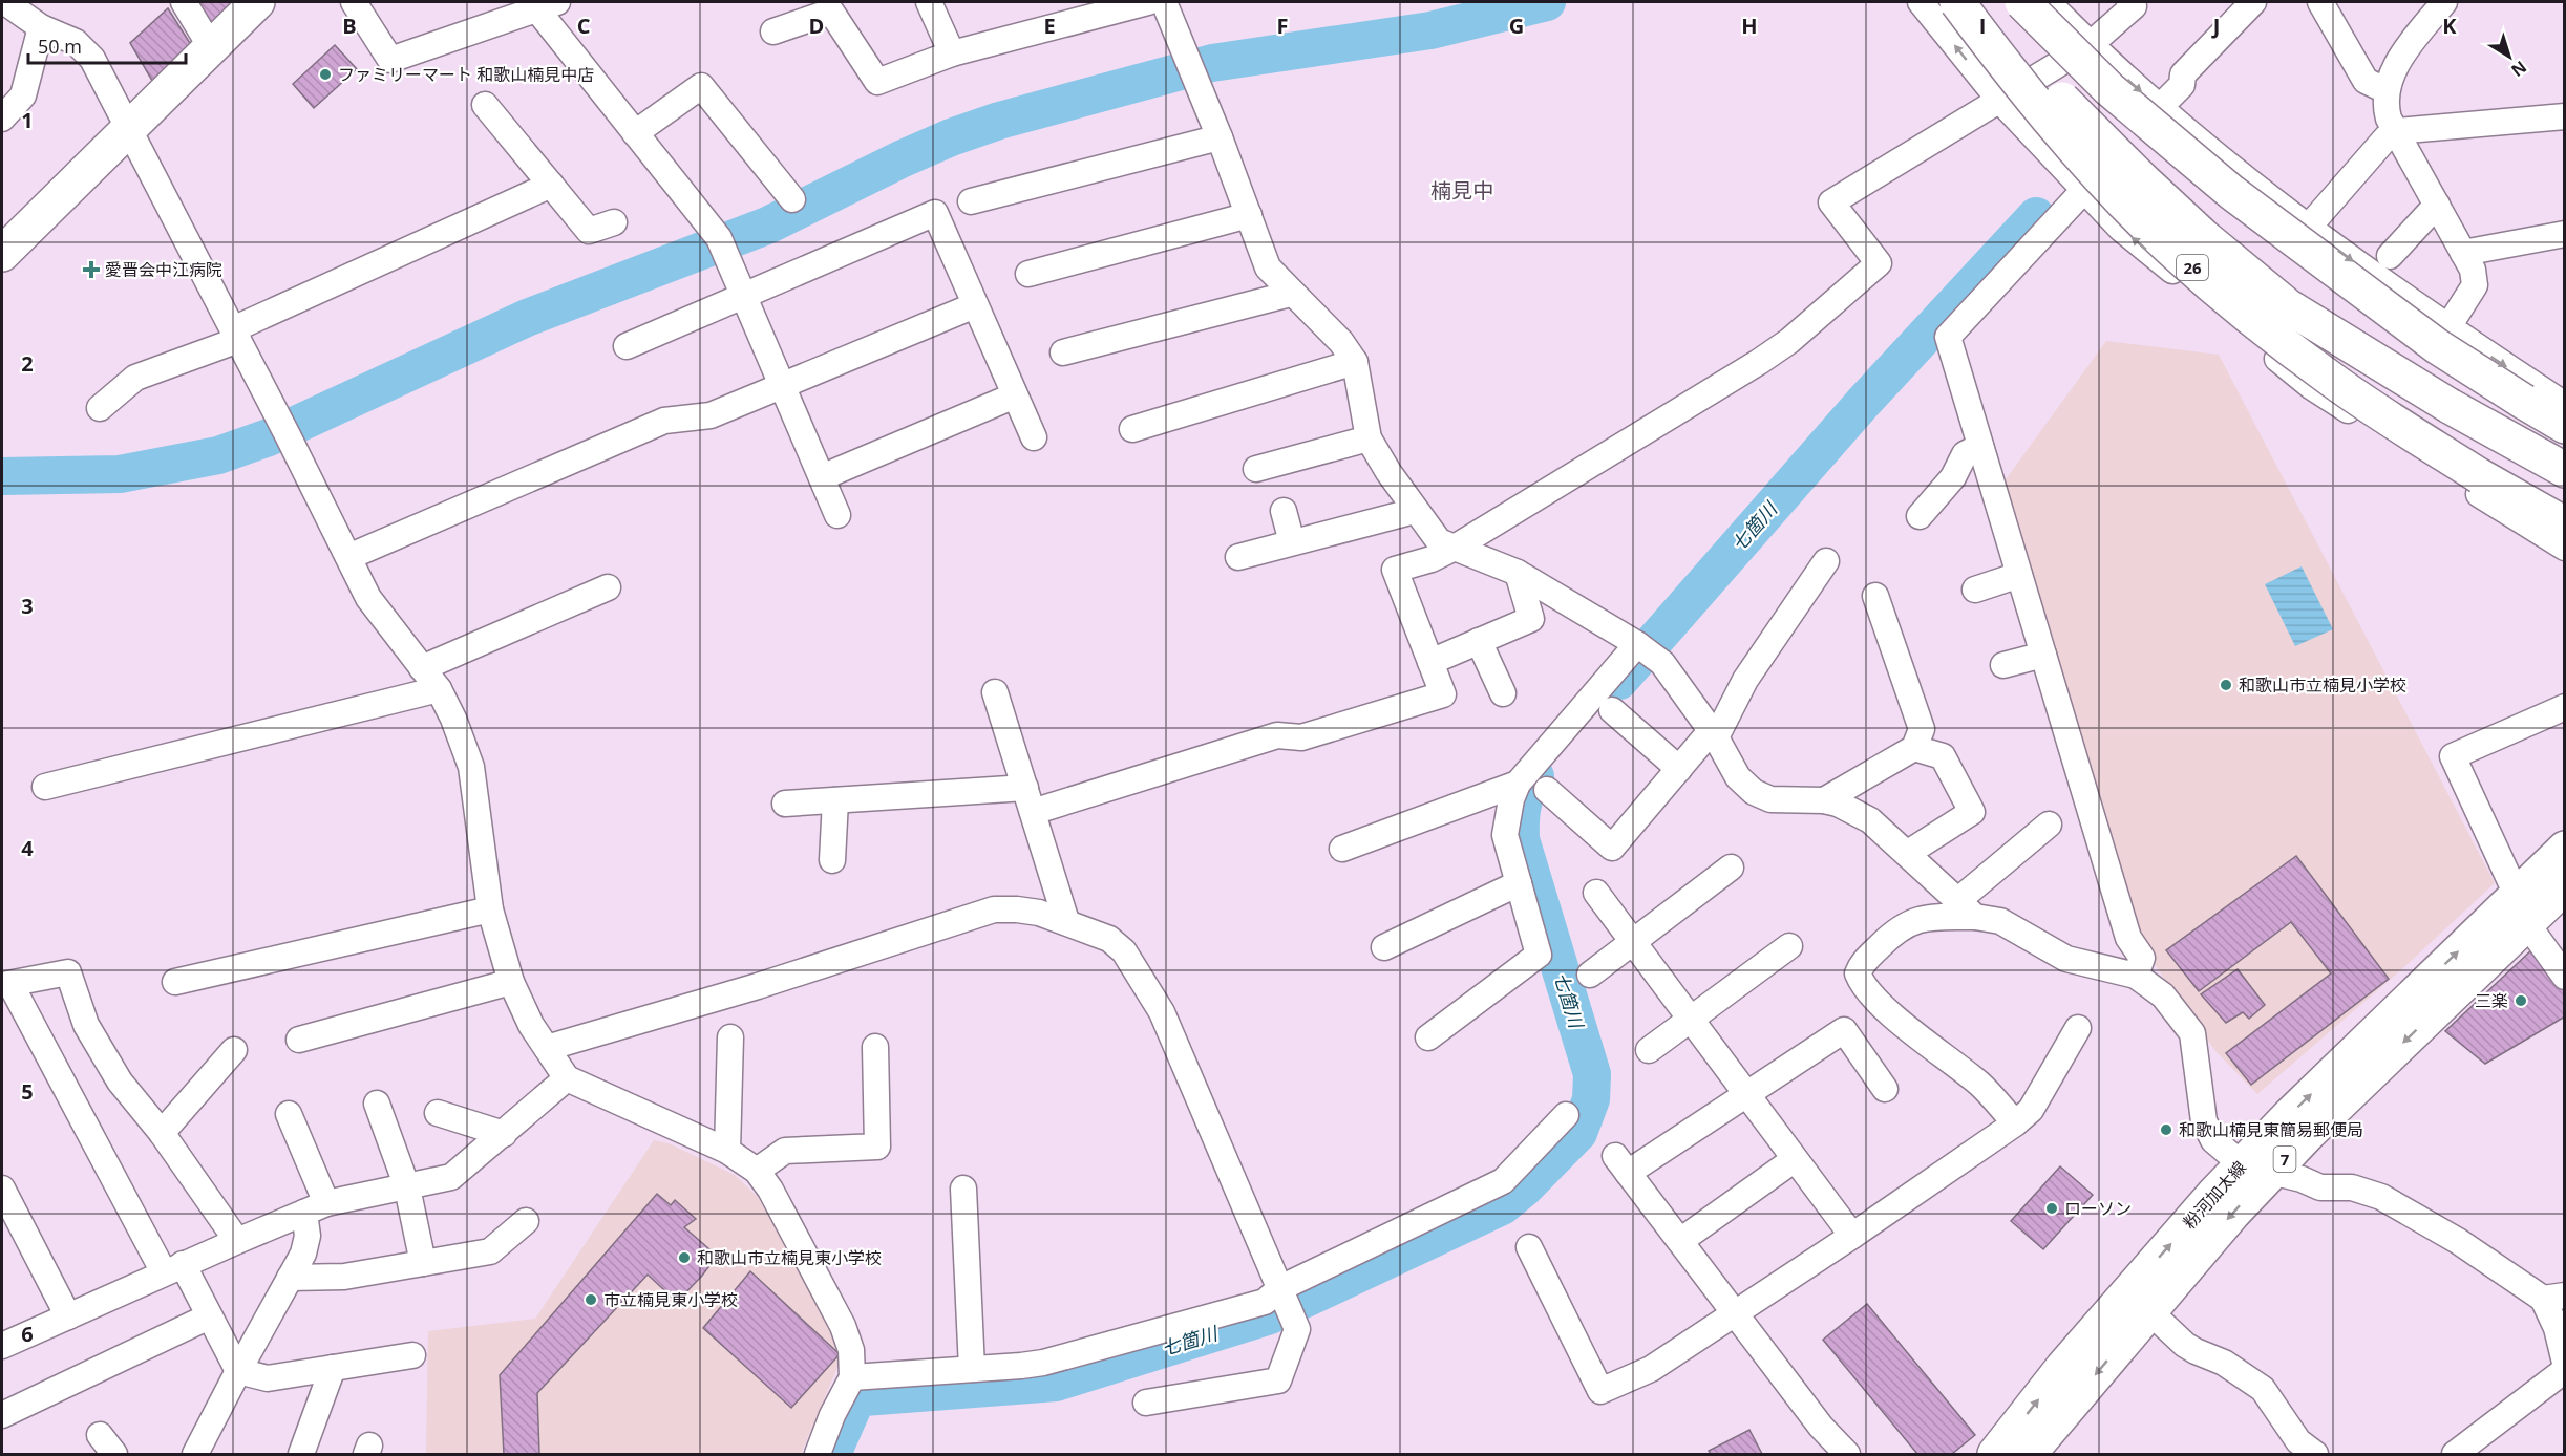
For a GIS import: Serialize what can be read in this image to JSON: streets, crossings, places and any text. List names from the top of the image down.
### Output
{
  "streets": {
    "main road": ["26", "7", "粉河加太線"]
  },
  "districts": ["楠見中"],
  "water": ["七箇川"],
  "places": {
    "other": [
      "ファミリーマート 和歌山楠見中店",
      "和歌山市立楠見小学校",
      "三楽",
      "和歌山楠見東簡易郵便局",
      "ローソン",
      "和歌山市立楠見東小学校",
      "市立楠見東小学校"
    ],
    "health": ["愛晋会中江病院"]
  },
  "scale_bar": "50 m",
  "north": "bottom right",
  "grid": {
    "columns": [
      "B",
      "C",
      "D",
      "E",
      "F",
      "G",
      "H",
      "I",
      "J",
      "K"
    ],
    "rows": [
      "1",
      "2",
      "3",
      "4",
      "5",
      "6"
    ]
  }
}
